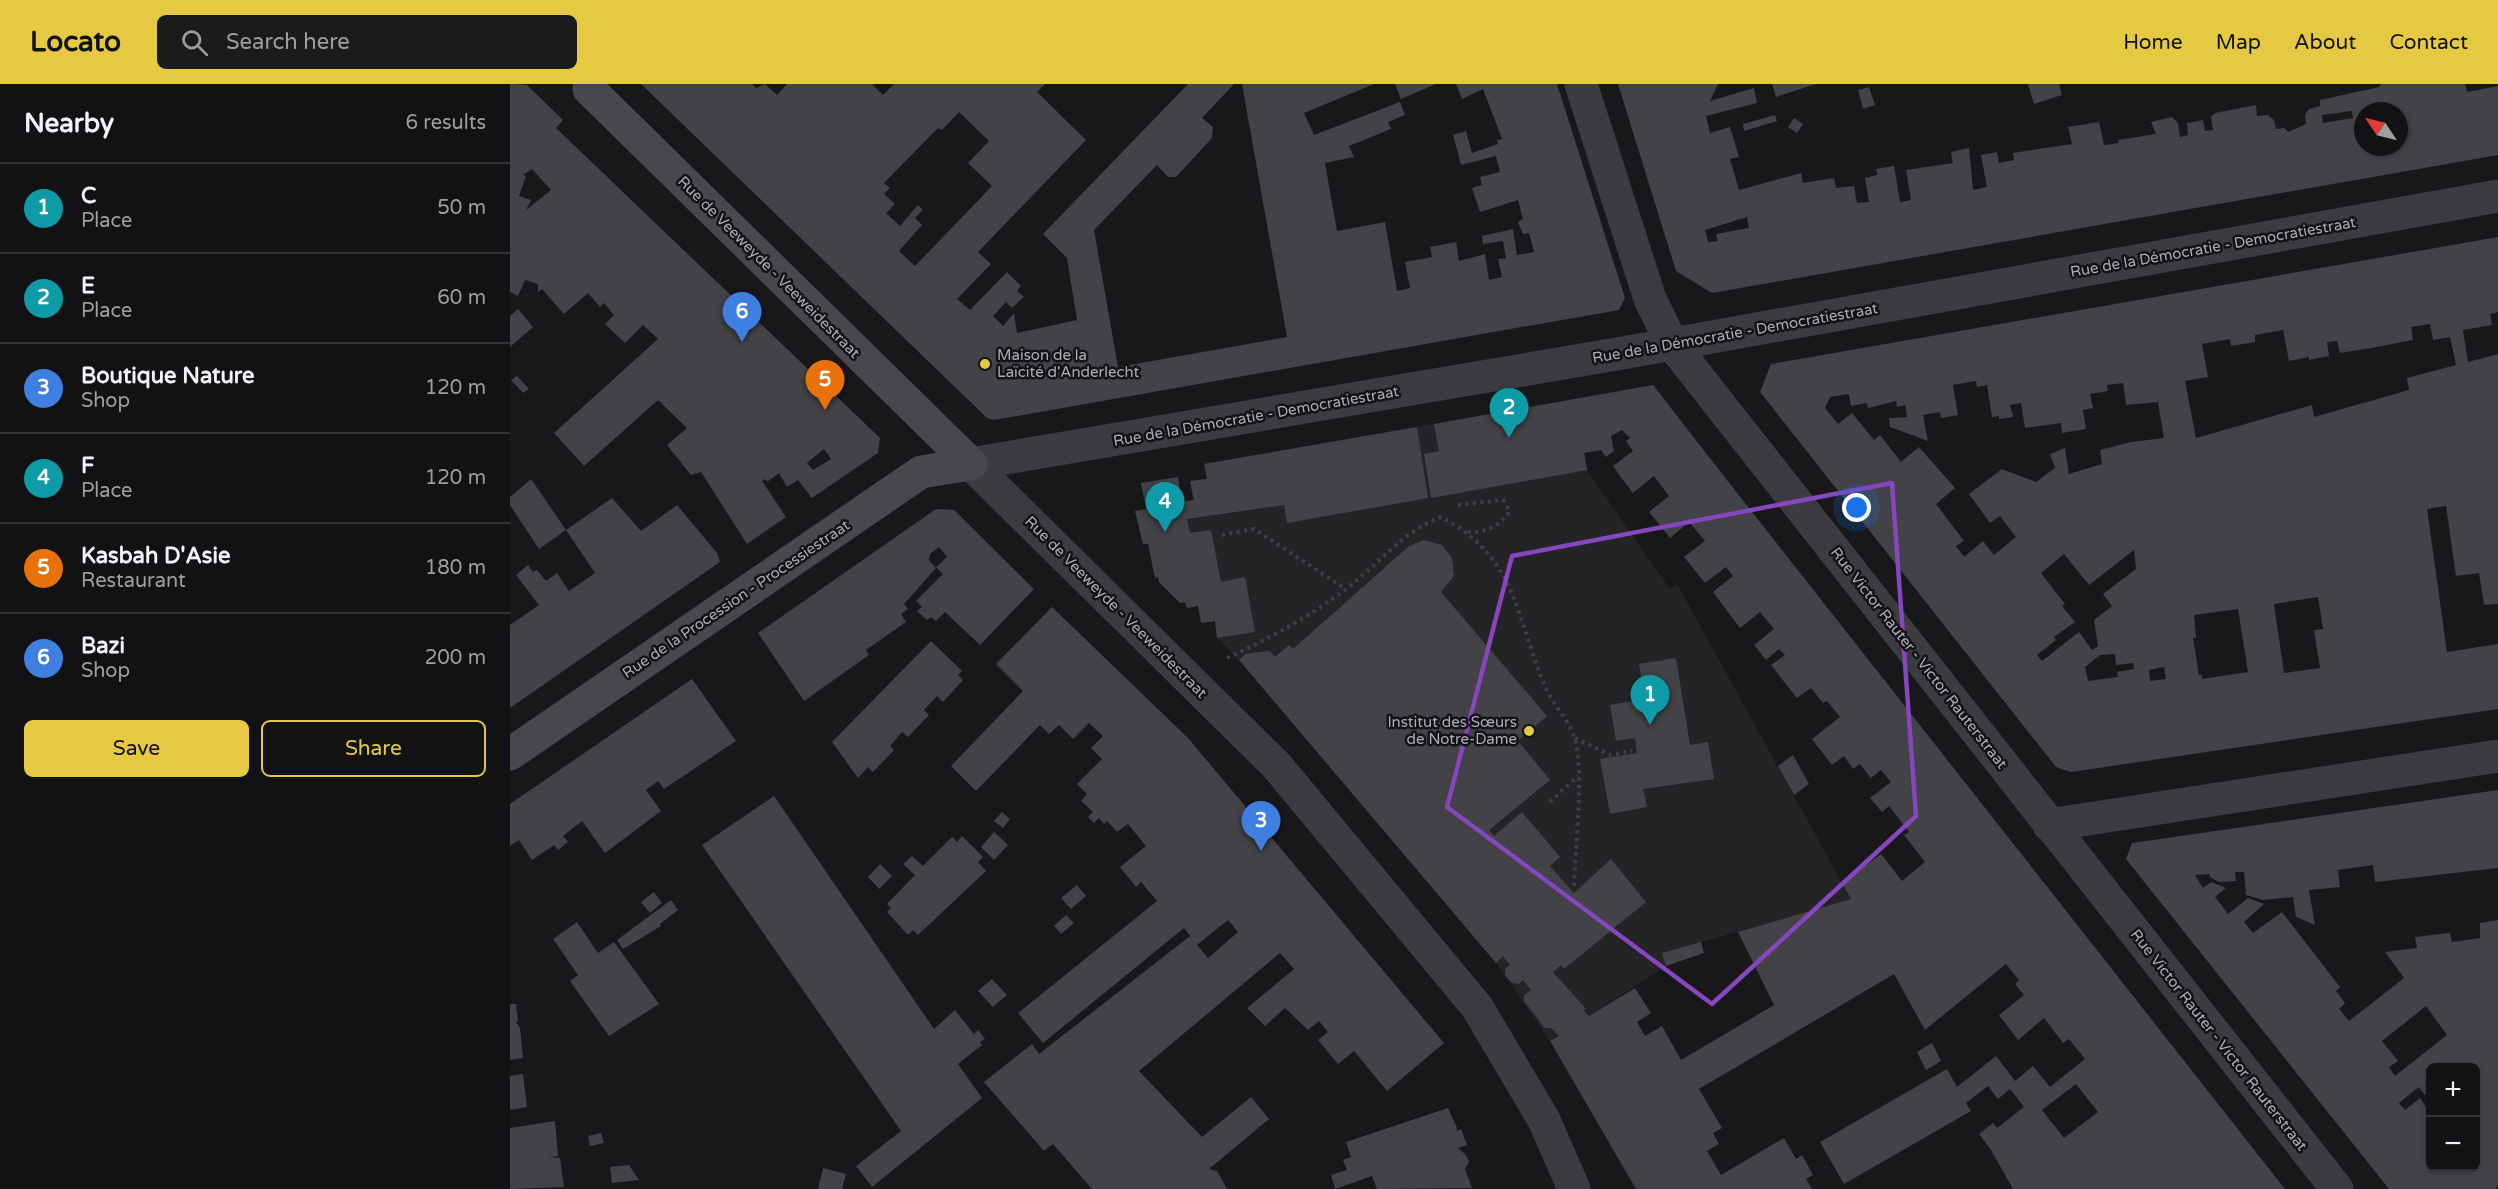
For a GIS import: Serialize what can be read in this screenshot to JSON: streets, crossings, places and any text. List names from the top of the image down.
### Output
{
  "streets": {
    "street": [
      "Rue de la Démocratie - Democratiestraat",
      "Rue de Veeweyde - Veeweidestraat",
      "Rue de la Procession - Processiestraat",
      "Rue Victor Rauter - Victor Rauterstraat"
    ]
  },
  "crossings": [
    ["Rue de la Démocratie - Democratiestraat", "Rue de Veeweyde - Veeweidestraat"],
    ["Rue de la Démocratie - Democratiestraat", "Rue de la Procession - Processiestraat"],
    ["Rue de la Démocratie - Democratiestraat", "Rue Victor Rauter - Victor Rauterstraat"],
    ["Rue de Veeweyde - Veeweidestraat", "Rue de la Procession - Processiestraat"]
  ],
  "places": ["Maison de la Laïcité d'Anderlecht", "Institut des Sœurs de Notre-Dame"],
  "north": "top left",
  "page": {
    "header": "Locato",
    "search": "Search here",
    "nav": [
      "Home",
      "Map",
      "About",
      "Contact"
    ],
    "heading": ["Nearby", "6 results"],
    "list": [
      {
        "mark": "1",
        "name": "C",
        "note": "Place",
        "value": "50 m"
      },
      {
        "mark": "2",
        "name": "E",
        "note": "Place",
        "value": "60 m"
      },
      {
        "mark": "3",
        "name": "Boutique Nature",
        "note": "Shop",
        "value": "120 m"
      },
      {
        "mark": "4",
        "name": "F",
        "note": "Place",
        "value": "120 m"
      },
      {
        "mark": "5",
        "name": "Kasbah D'Asie",
        "note": "Restaurant",
        "value": "180 m"
      },
      {
        "mark": "6",
        "name": "Bazi",
        "note": "Shop",
        "value": "200 m"
      }
    ],
    "pins": [
      "6",
      "5",
      "2",
      "4",
      "1",
      "3"
    ],
    "buttons": ["Save", "Share"],
    "map_buttons": ["+", "−"]
  }
}
